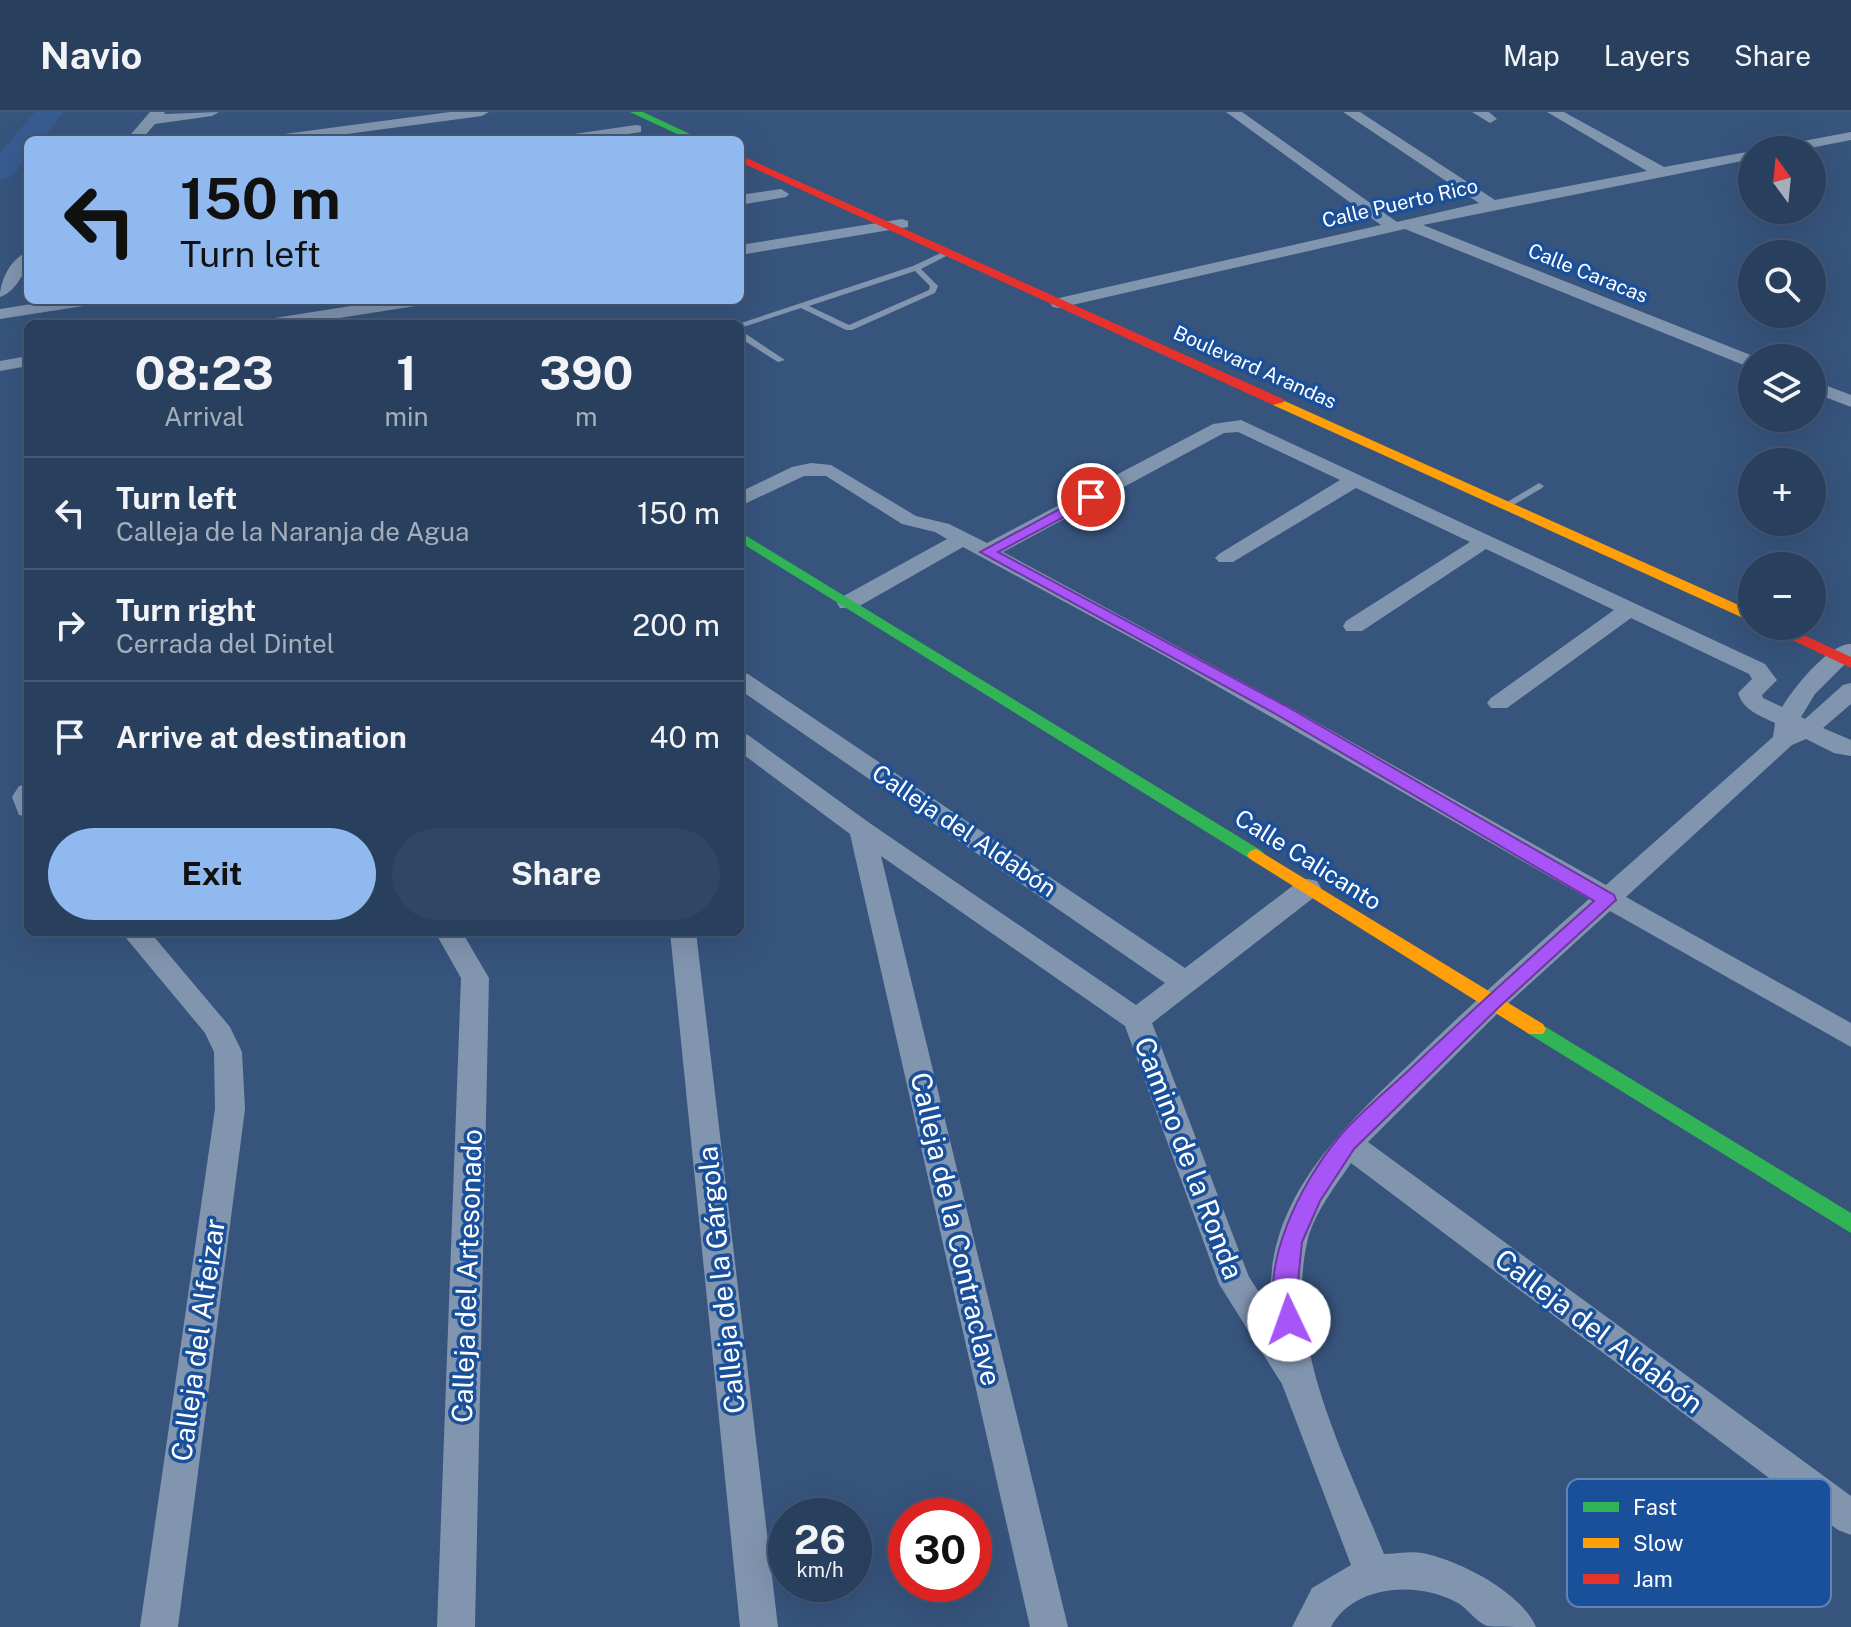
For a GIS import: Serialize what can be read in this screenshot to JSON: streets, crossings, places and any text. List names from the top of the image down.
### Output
{
  "streets": {
    "main road": ["Boulevard Arandas", "Calle Calicanto"],
    "street": [
      "Calle Puerto Rico",
      "Calle Caracas",
      "Calleja del Aldabón",
      "Camino de la Ronda",
      "Calleja de la Contraclave",
      "Calleja del Artesonado",
      "Calleja de la Gárgola",
      "Calleja del Alfeizar"
    ]
  },
  "crossings": [
    ["Calle Puerto Rico", "Calle Caracas"],
    ["Calle Puerto Rico", "Boulevard Arandas"],
    ["Calleja del Aldabón", "Camino de la Ronda"],
    ["Calle Calicanto", "Camino de la Ronda"]
  ],
  "legend": ["Fast", "Slow", "Jam"],
  "north": "top",
  "page": {
    "header": "Navio",
    "nav": ["Map", "Layers", "Share"],
    "map_buttons": ["+", "−"],
    "turn": ["150 m", "Turn left"],
    "eta": [
      "08:23",
      "Arrival",
      "1",
      "min",
      "390",
      "m"
    ],
    "list": [
      {
        "name": "Turn left",
        "note": "Calleja de la Naranja de Agua",
        "value": "150 m"
      },
      {
        "name": "Turn right",
        "note": "Cerrada del Dintel",
        "value": "200 m"
      },
      {
        "name": "Arrive at destination",
        "value": "40 m"
      }
    ],
    "buttons": ["Exit", "Share"],
    "speed": "26 km/h",
    "limit": "30"
  }
}
